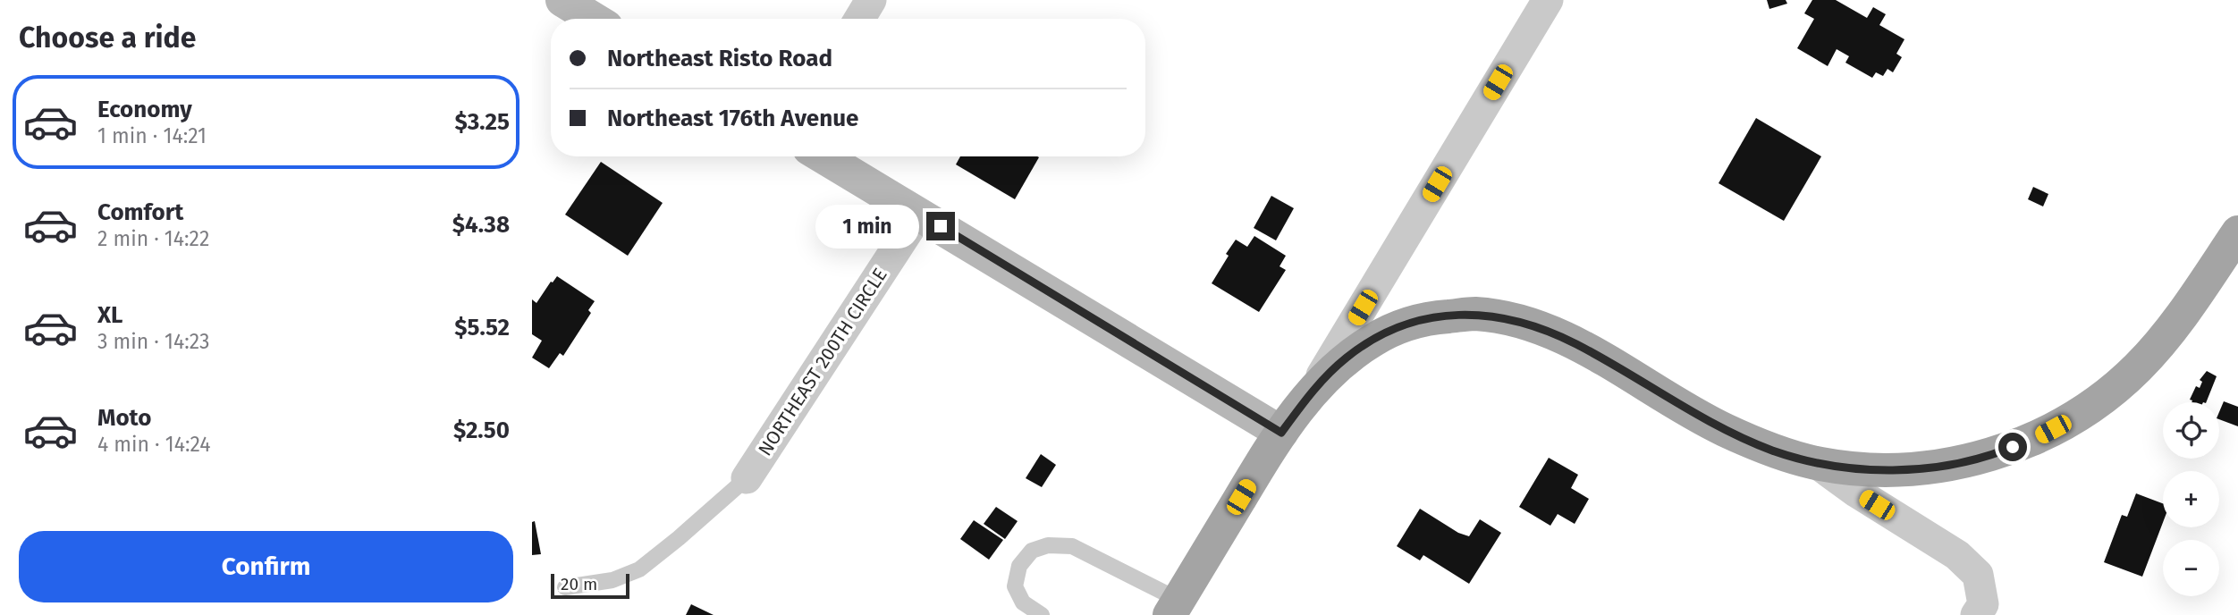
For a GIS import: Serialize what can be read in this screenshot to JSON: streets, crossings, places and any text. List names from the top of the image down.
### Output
{
  "streets": {
    "street": ["NORTHEAST 200TH CIRCLE"]
  },
  "scale_bar": "20 m",
  "page": {
    "heading": "Choose a ride",
    "banner": ["Northeast Risto Road", "Northeast 176th Avenue"],
    "list": [
      {
        "name": "Economy",
        "note": "1 min · 14:21",
        "value": "$3.25"
      },
      {
        "name": "Comfort",
        "note": "2 min · 14:22",
        "value": "$4.38"
      },
      {
        "name": "XL",
        "note": "3 min · 14:23",
        "value": "$5.52"
      },
      {
        "name": "Moto",
        "note": "4 min · 14:24",
        "value": "$2.50"
      }
    ],
    "bubble": "1 min",
    "map_buttons": ["+", "−"],
    "buttons": "Confirm",
    "scale": "20 m"
  }
}
